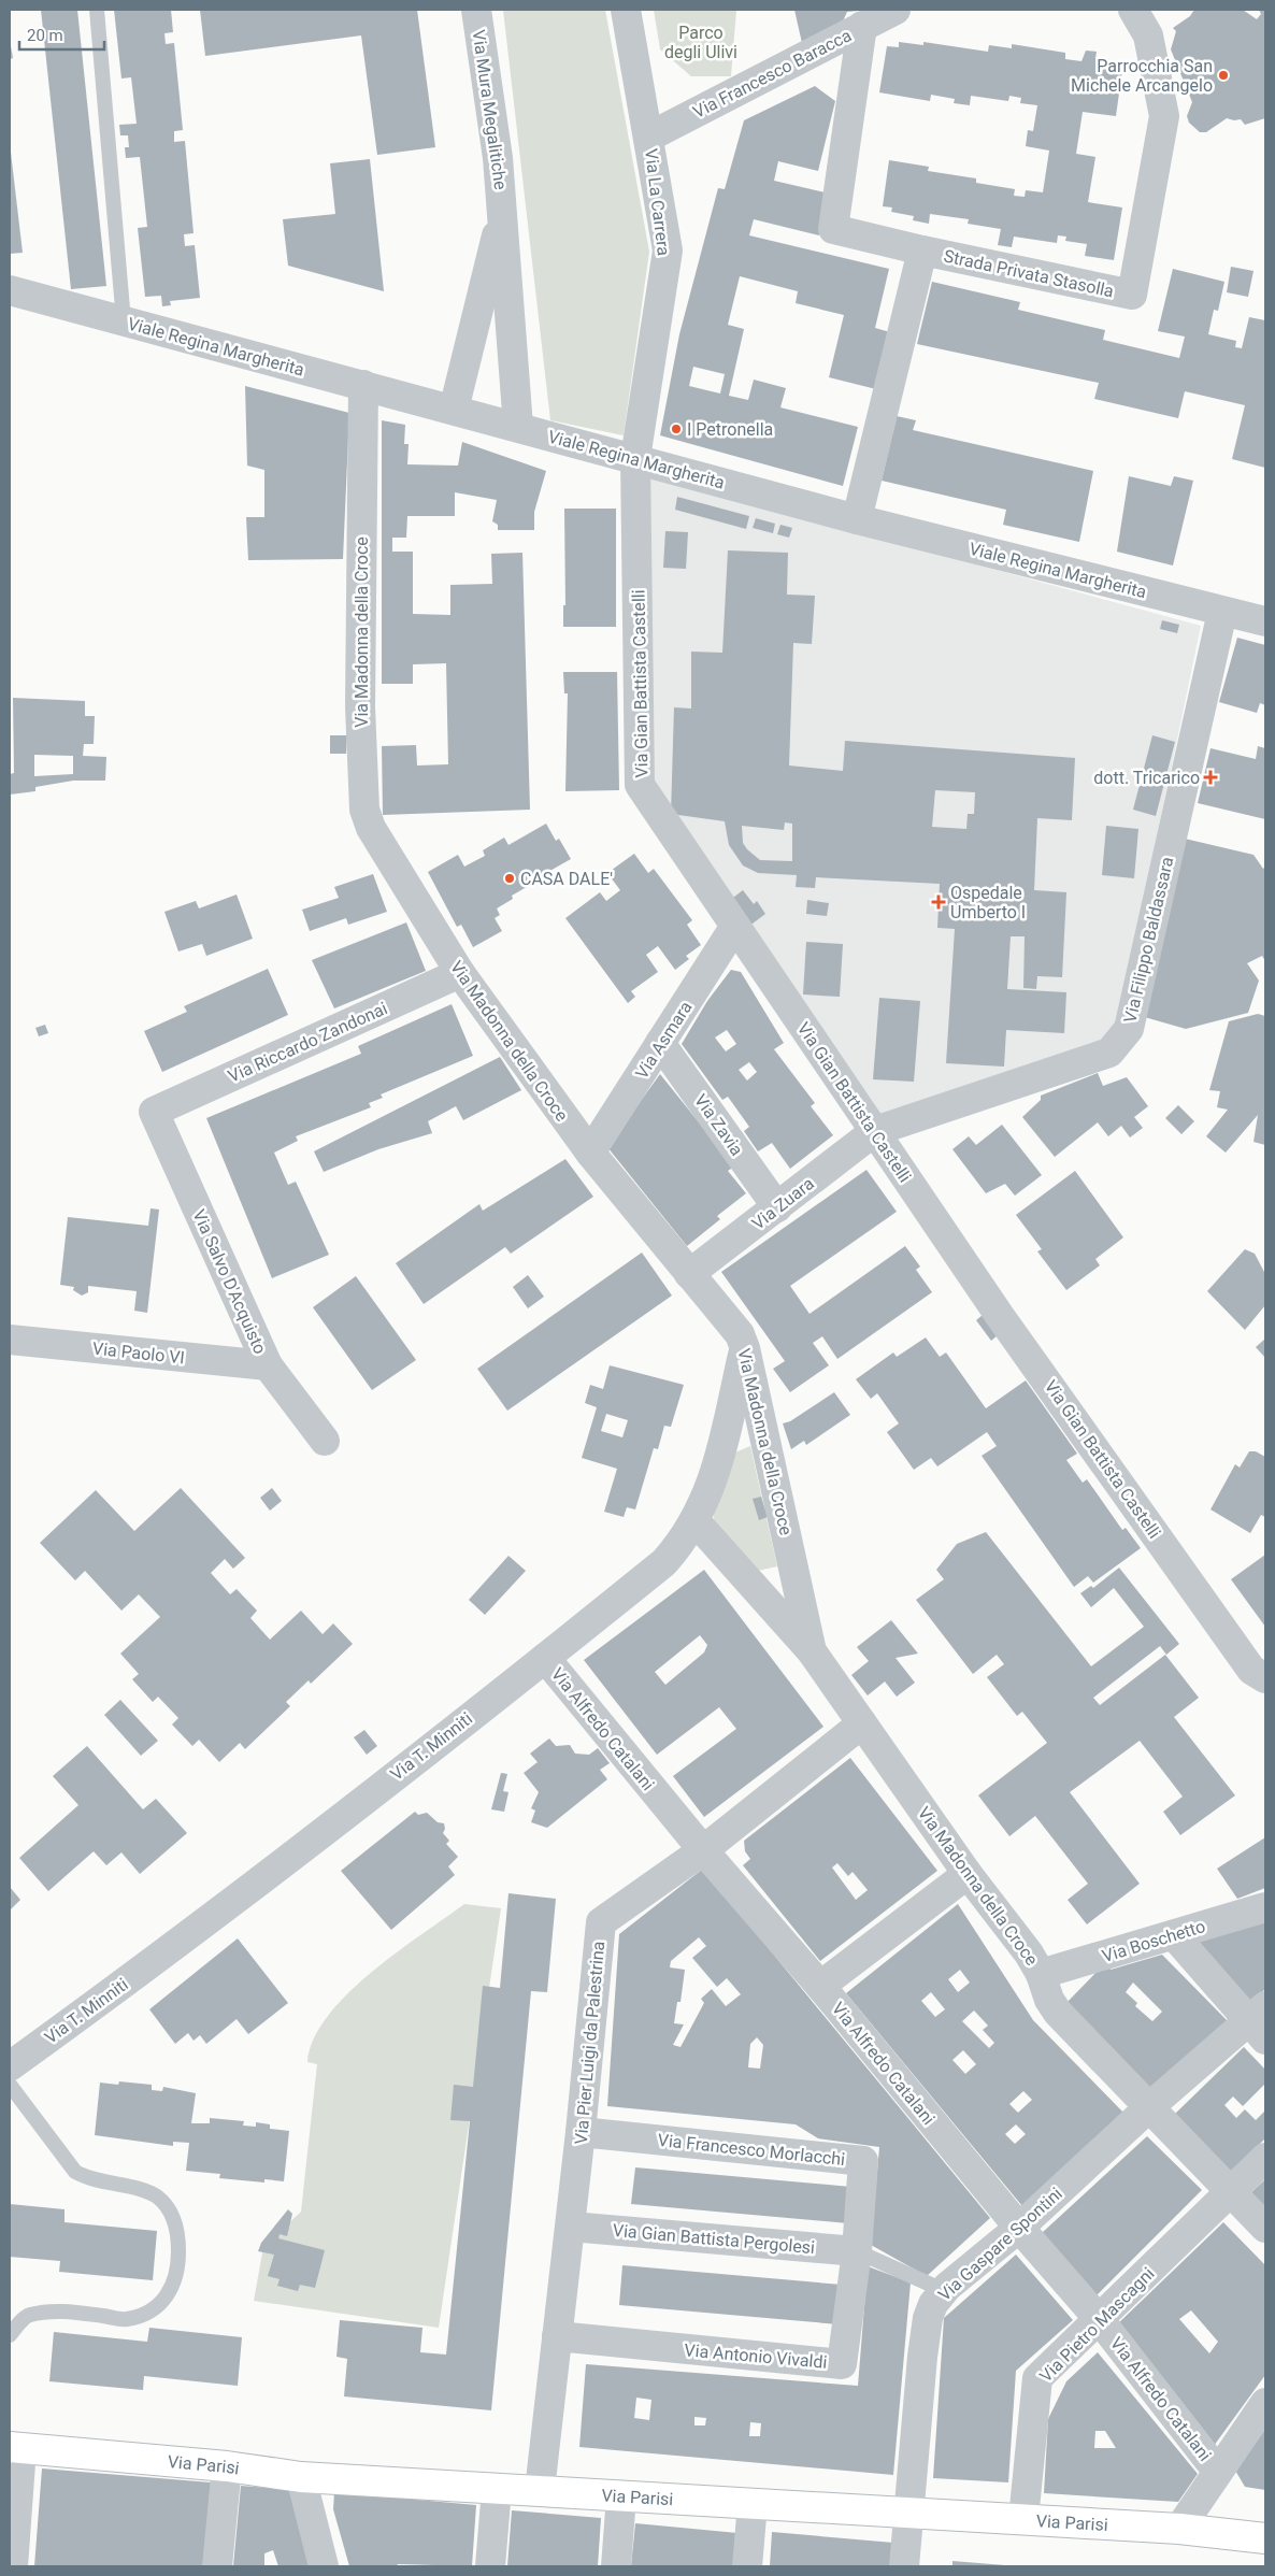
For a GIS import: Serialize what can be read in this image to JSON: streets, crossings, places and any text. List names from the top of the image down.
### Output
{
  "streets": {
    "street": [
      "Via Francesco Baracca",
      "Via Mura Megalitiche",
      "Via La Carrera",
      "Strada Privata Stasolla",
      "Viale Regina Margherita",
      "Via Madonna della Croce",
      "Via Gian Battista Castelli",
      "Via Filippo Baldassara",
      "Via Asmara",
      "Via Riccardo Zandonai",
      "Via Zavia",
      "Via Zuara",
      "Via Salvo D'Acquisto",
      "Via Paolo VI",
      "Via Alfredo Catalani",
      "Via T. Minniti",
      "Via Boschetto",
      "Via Pier Luigi da Palestrina",
      "Via Francesco Morlacchi",
      "Via Gian Battista Pergolesi",
      "Via Gaspare Spontini",
      "Via Pietro Mascagni",
      "Via Antonio Vivaldi",
      "Via Parisi"
    ]
  },
  "crossings": [
    ["Via Francesco Baracca", "Via La Carrera"],
    ["Via Francesco Baracca", "Strada Privata Stasolla"],
    ["Via Mura Megalitiche", "Viale Regina Margherita"],
    ["Via La Carrera", "Viale Regina Margherita"],
    ["Via La Carrera", "Via Gian Battista Castelli"],
    ["Strada Privata Stasolla", "Viale Regina Margherita"],
    ["Viale Regina Margherita", "Via Madonna della Croce"],
    ["Viale Regina Margherita", "Via Gian Battista Castelli"],
    ["Viale Regina Margherita", "Via Filippo Baldassara"],
    ["Via Madonna della Croce", "Via Asmara"],
    ["Via Madonna della Croce", "Via Riccardo Zandonai"],
    ["Via Madonna della Croce", "Via Zuara"],
    ["Via Madonna della Croce", "Via T. Minniti"],
    ["Via Madonna della Croce", "Via Boschetto"],
    ["Via Madonna della Croce", "Via Pier Luigi da Palestrina"],
    ["Via Madonna della Croce", "Via Gaspare Spontini"],
    ["Via Madonna della Croce", "Via Pietro Mascagni"],
    ["Via Gian Battista Castelli", "Via Filippo Baldassara"],
    ["Via Gian Battista Castelli", "Via Asmara"],
    ["Via Gian Battista Castelli", "Via Zuara"],
    ["Via Filippo Baldassara", "Via Zuara"],
    ["Via Asmara", "Via Zavia"],
    ["Via Riccardo Zandonai", "Via Salvo D'Acquisto"],
    ["Via Zavia", "Via Zuara"],
    ["Via Salvo D'Acquisto", "Via Paolo VI"],
    ["Via Alfredo Catalani", "Via T. Minniti"],
    ["Via Alfredo Catalani", "Via Pier Luigi da Palestrina"],
    ["Via Alfredo Catalani", "Via Gaspare Spontini"],
    ["Via Alfredo Catalani", "Via Pietro Mascagni"],
    ["Via Pier Luigi da Palestrina", "Via Francesco Morlacchi"],
    ["Via Pier Luigi da Palestrina", "Via Gian Battista Pergolesi"],
    ["Via Pier Luigi da Palestrina", "Via Antonio Vivaldi"],
    ["Via Pier Luigi da Palestrina", "Via Parisi"],
    ["Via Francesco Morlacchi", "Via Gian Battista Pergolesi"],
    ["Via Francesco Morlacchi", "Via Antonio Vivaldi"],
    ["Via Gian Battista Pergolesi", "Via Antonio Vivaldi"],
    ["Via Gaspare Spontini", "Via Parisi"],
    ["Via Pietro Mascagni", "Via Parisi"]
  ],
  "parks": ["Parco degli Ulivi"],
  "places": {
    "other": ["Parrocchia San Michele Arcangelo", "I Petronella", "CASA DALE'"],
    "health": ["dott. Tricarico", "Ospedale Umberto I"]
  },
  "scale_bar": "20 m"
}
